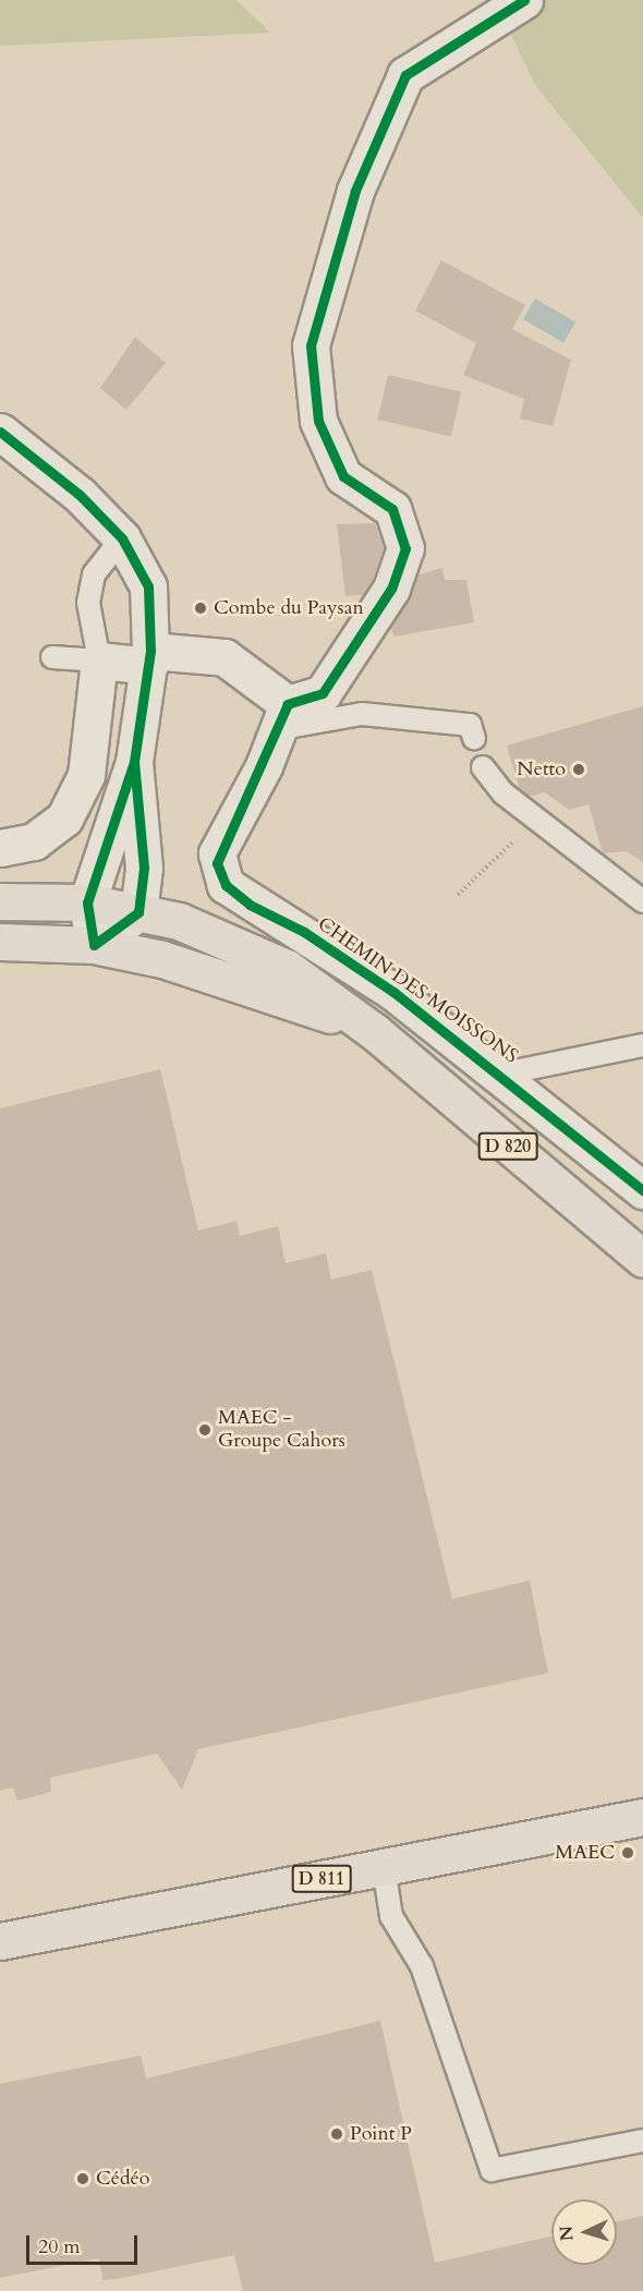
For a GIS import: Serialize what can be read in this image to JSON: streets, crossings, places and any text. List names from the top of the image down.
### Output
{
  "streets": {
    "main road": ["D 820", "D 811"],
    "street": ["CHEMIN DES MOISSONS"]
  },
  "places": [
    "Combe du Paysan",
    "Netto",
    "MAEC - Groupe Cahors",
    "MAEC",
    "Point P",
    "Cédéo"
  ],
  "scale_bar": "20 m",
  "north": "left"
}
